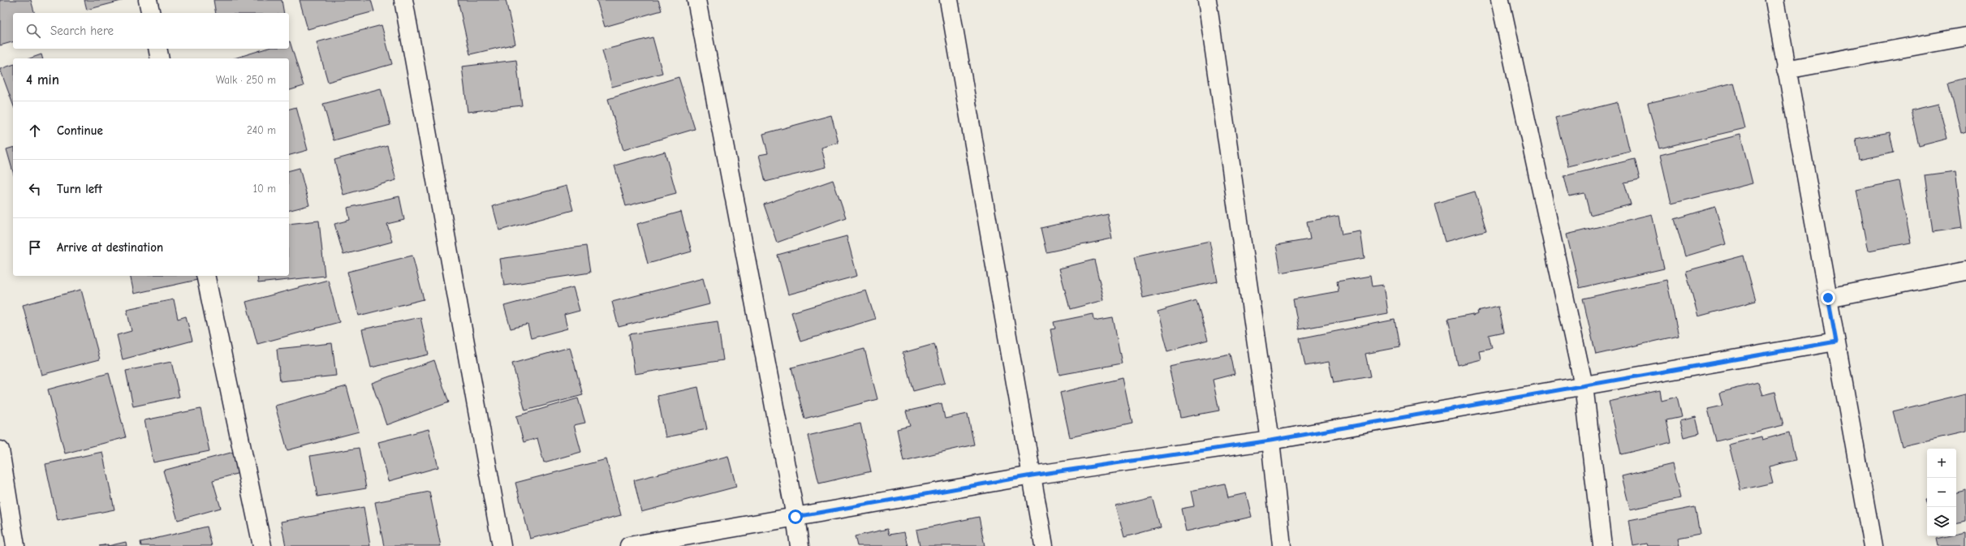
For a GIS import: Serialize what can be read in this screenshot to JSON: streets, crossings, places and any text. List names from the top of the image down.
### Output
{
  "page": {
    "search": "Search here",
    "heading": ["4 min", "Walk · 250 m"],
    "list": [
      ["Continue", "240 m"],
      ["Turn left", "10 m"],
      "Arrive at destination"
    ],
    "map_buttons": ["+", "−"]
  }
}
